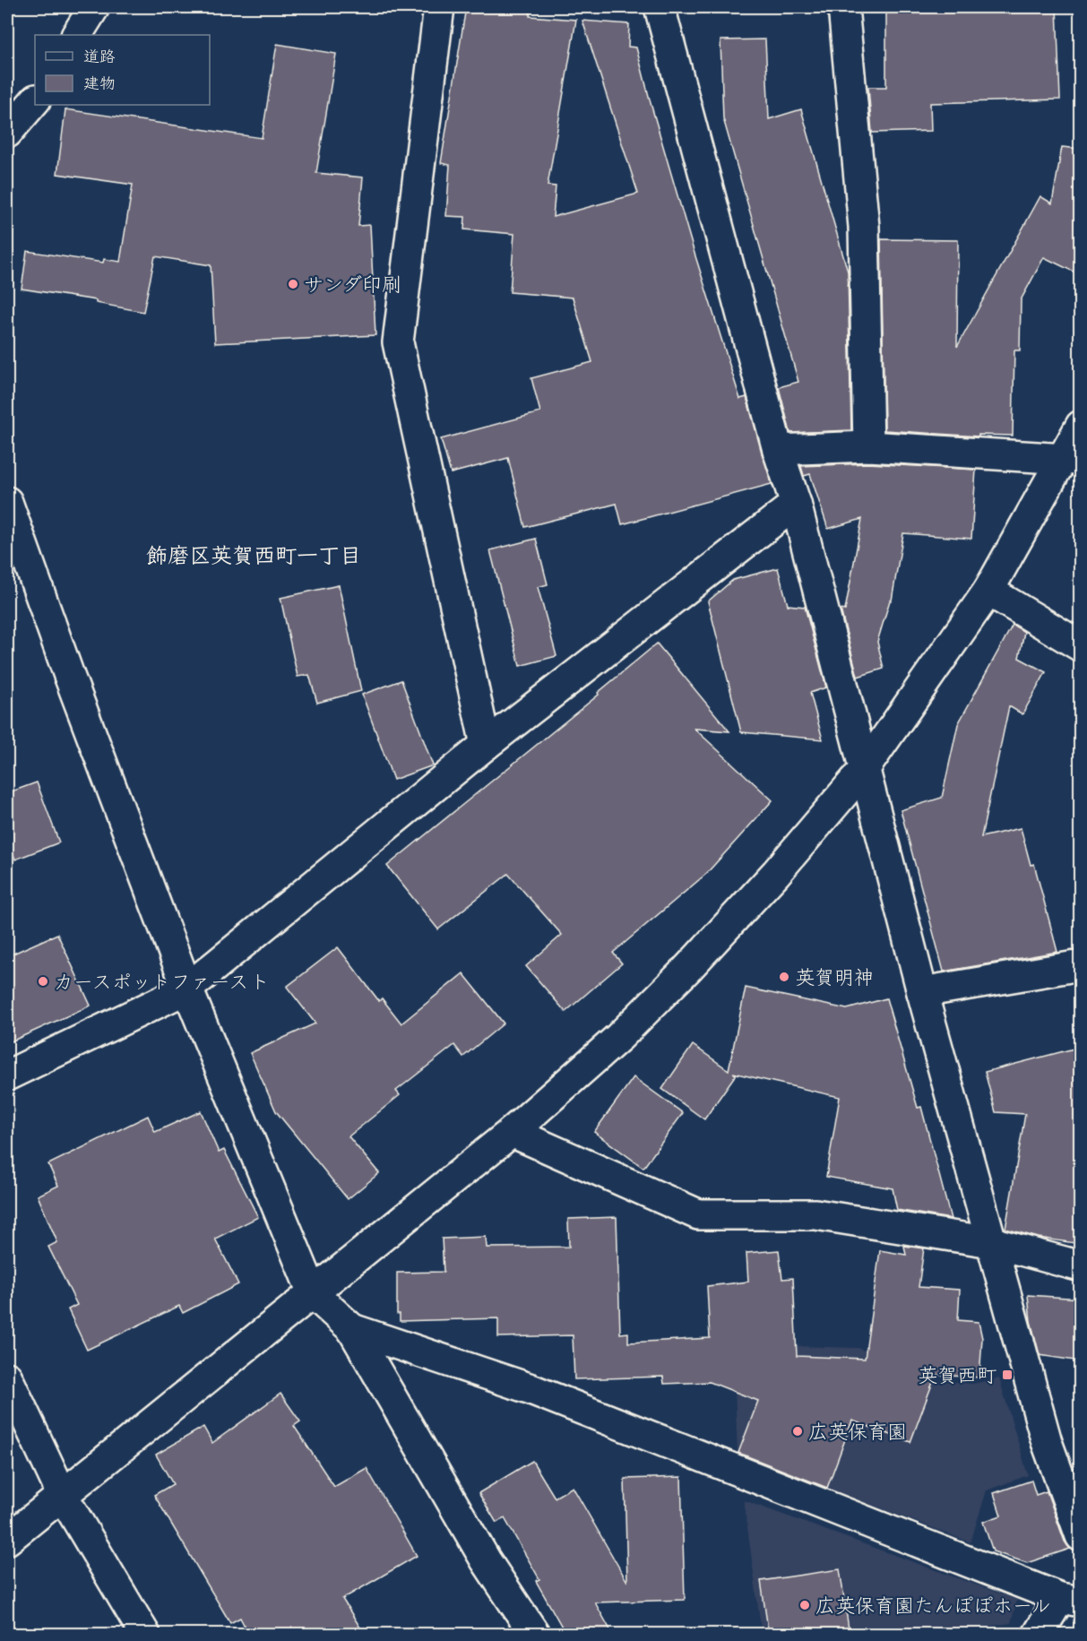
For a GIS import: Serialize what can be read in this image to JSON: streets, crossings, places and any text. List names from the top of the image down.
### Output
{
  "districts": ["飾磨区英賀西町一丁目"],
  "places": {
    "other": [
      "サンダ印刷",
      "英賀明神",
      "カースポットファースト",
      "広英保育園",
      "広英保育園たんぽぽホール"
    ],
    "transit": ["英賀西町"]
  },
  "legend": ["道路", "建物"]
}
